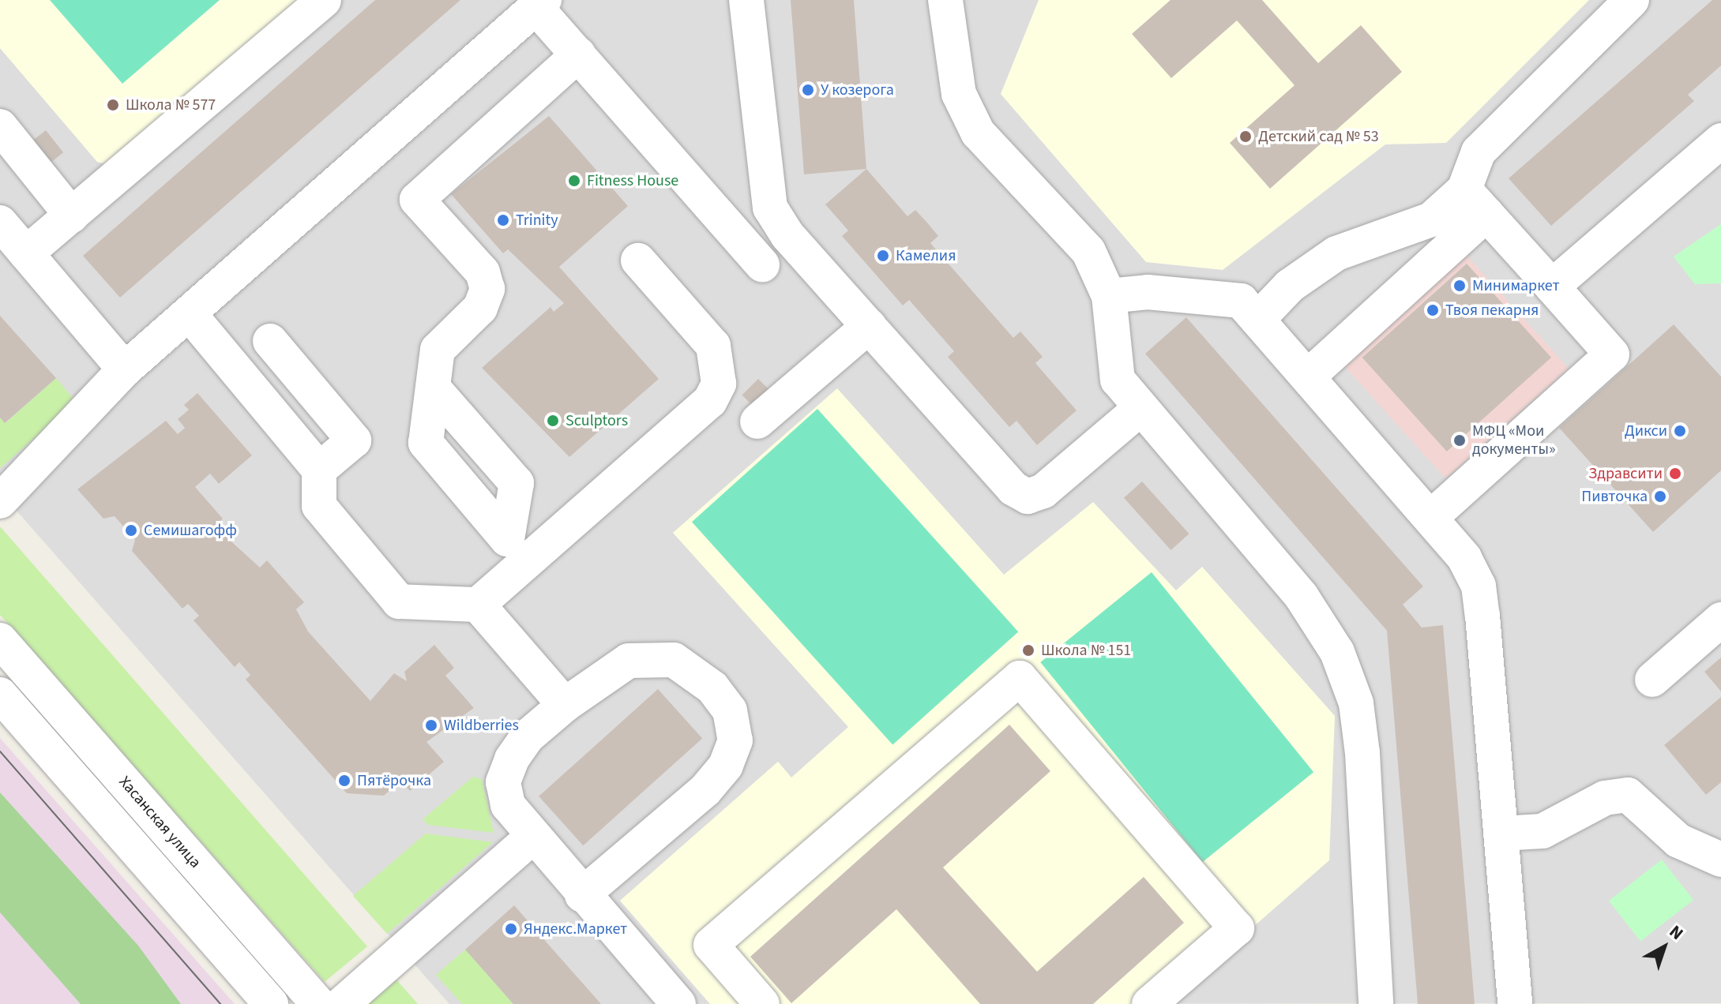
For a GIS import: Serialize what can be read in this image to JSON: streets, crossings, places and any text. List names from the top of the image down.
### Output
{
  "streets": {
    "street": ["Хасанская улица"]
  },
  "places": [
    "У козерога",
    "Школа № 577",
    "Детский сад № 53",
    "Fitness House",
    "Trinity",
    "Камелия",
    "Минимаркет",
    "Твоя пекарня",
    "Sculptors",
    "Дикси",
    "МФЦ «Мои документы»",
    "Здравсити",
    "Пивточка",
    "Семишагофф",
    "Школа № 151",
    "Wildberries",
    "Пятёрочка",
    "Яндекс.Маркет"
  ],
  "north": "top right"
}
